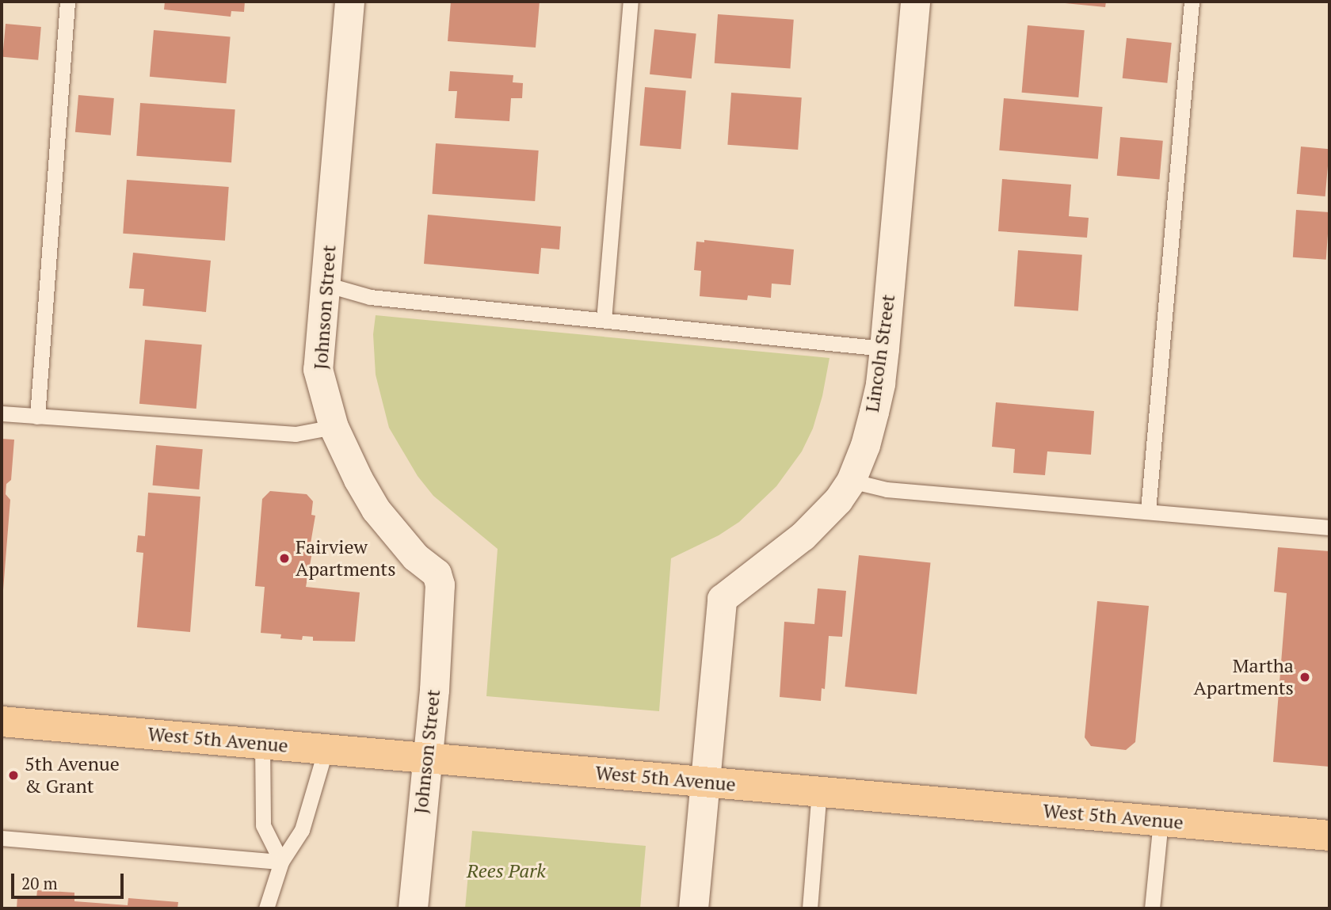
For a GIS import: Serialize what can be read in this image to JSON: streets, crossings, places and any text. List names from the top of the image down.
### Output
{
  "streets": {
    "main road": ["West 5th Avenue"],
    "street": ["Johnson Street", "Lincoln Street"]
  },
  "crossings": [
    ["Johnson Street", "West 5th Avenue"],
    ["Lincoln Street", "West 5th Avenue"]
  ],
  "parks": ["Rees Park"],
  "places": ["Fairview Apartments", "Martha Apartments", "5th Avenue & Grant"],
  "scale_bar": "20 m"
}
